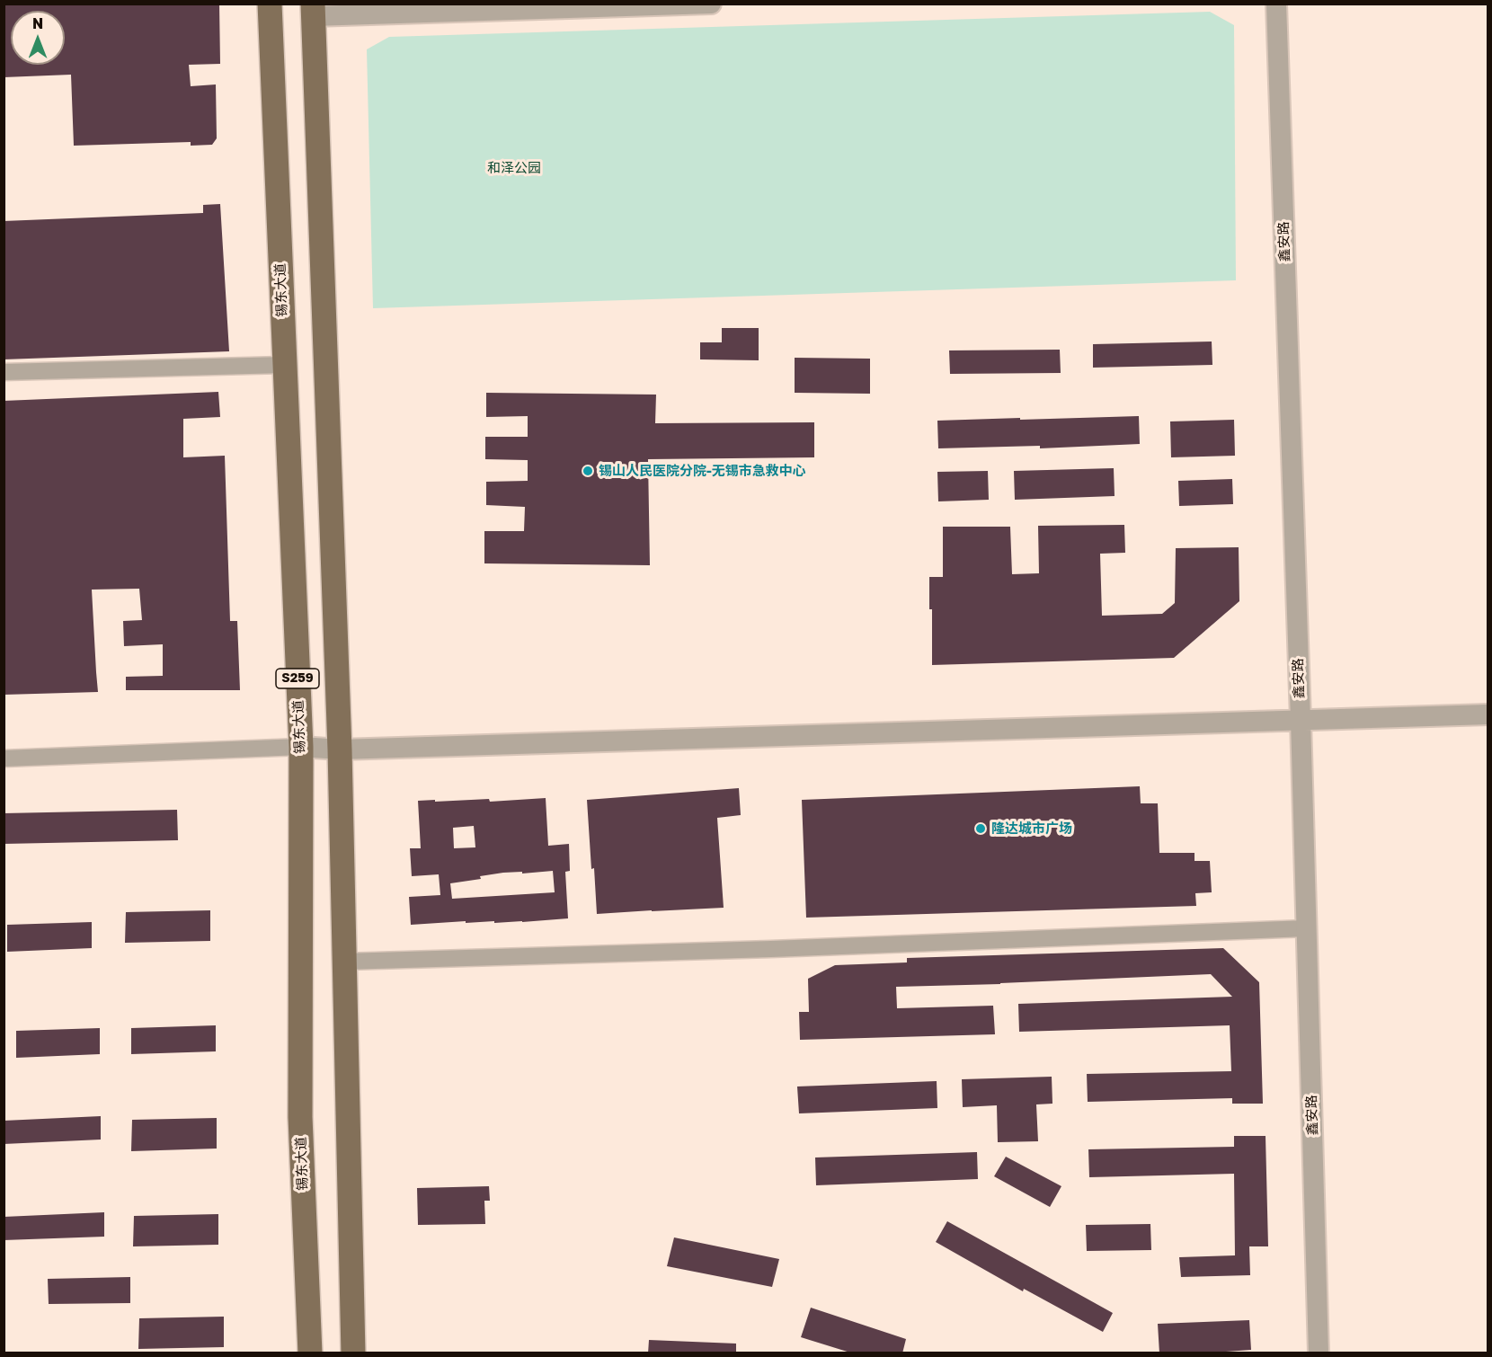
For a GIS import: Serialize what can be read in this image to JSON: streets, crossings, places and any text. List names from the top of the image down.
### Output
{
  "streets": {
    "main road": ["锡东大道", "S259"],
    "street": ["鑫安路"]
  },
  "parks": ["和泽公园"],
  "places": ["锡山人民医院分院-无锡市急救中心", "隆达城市广场"],
  "north": "top"
}
